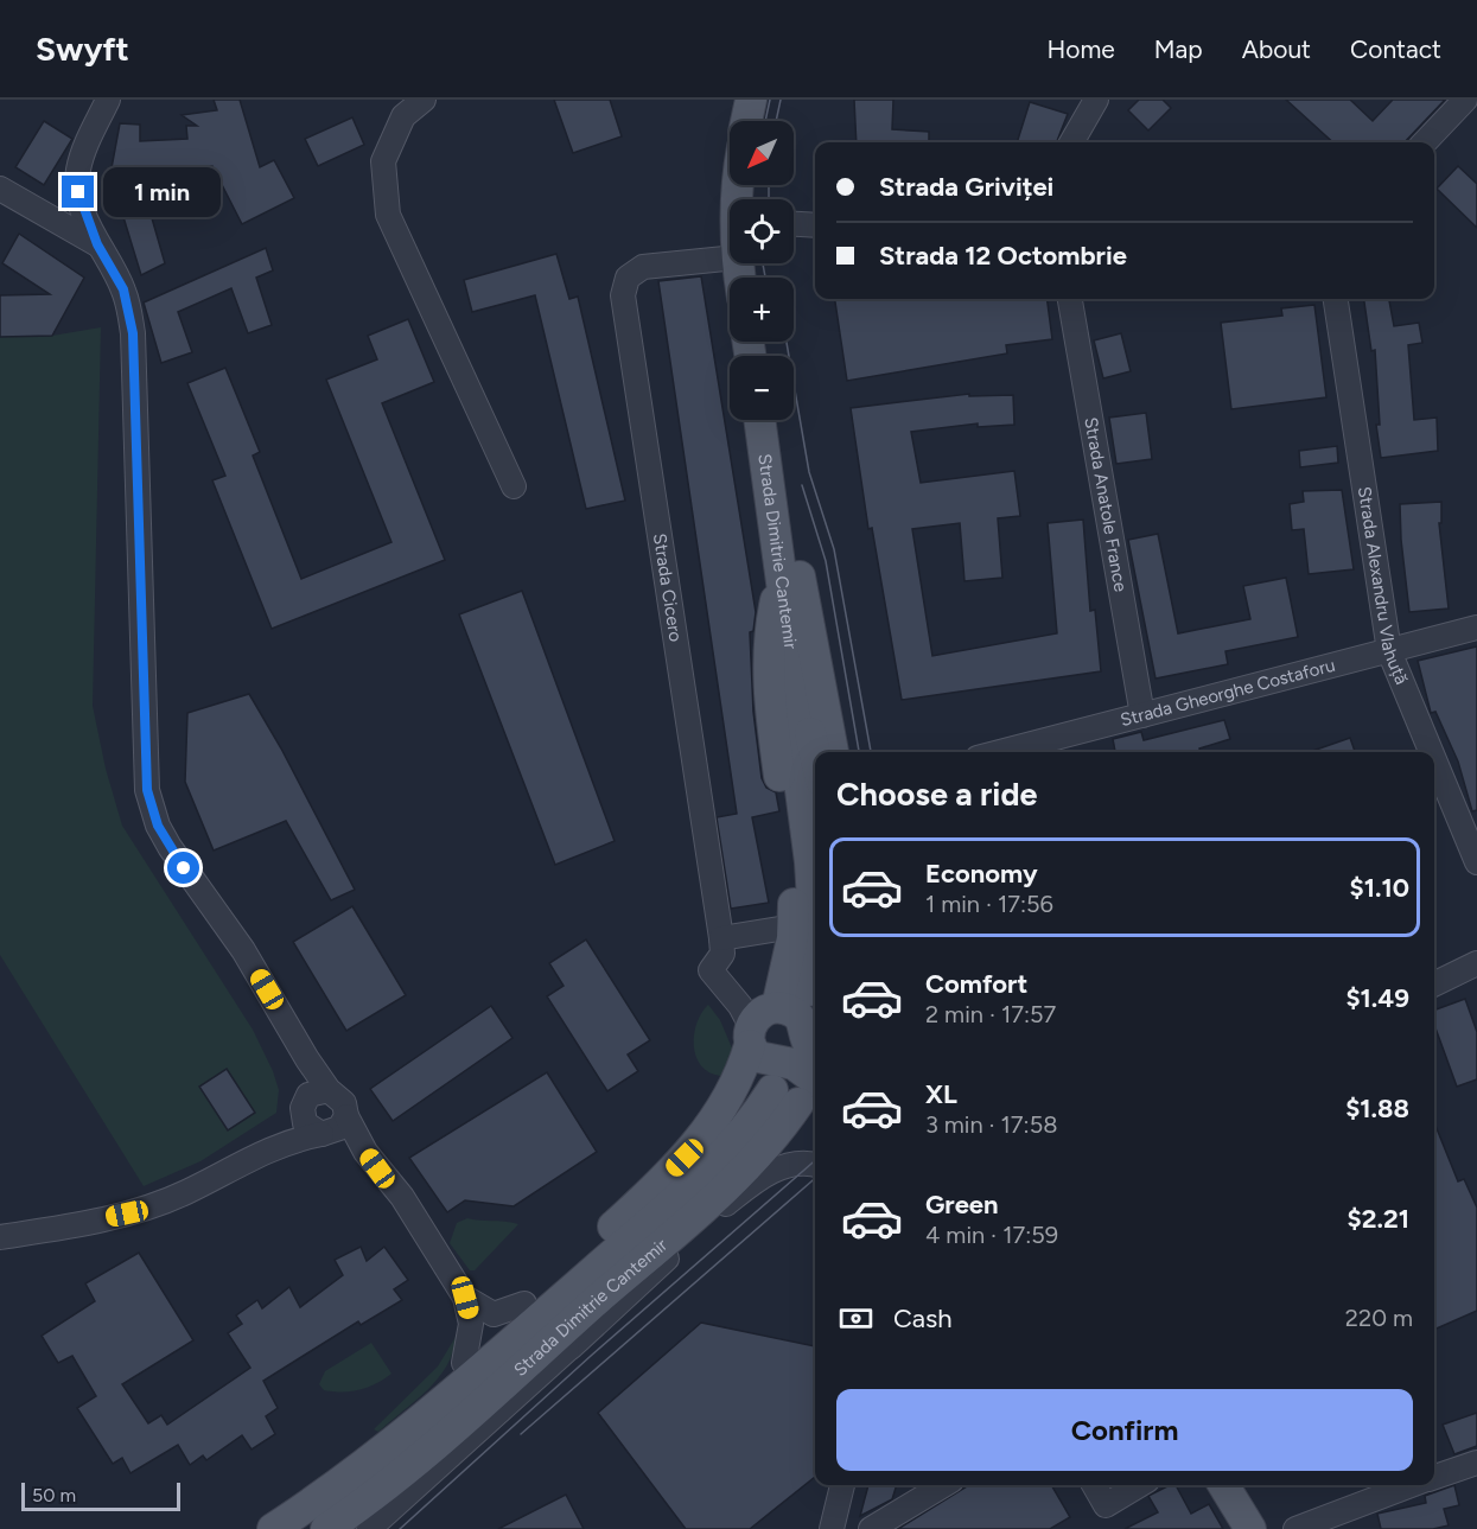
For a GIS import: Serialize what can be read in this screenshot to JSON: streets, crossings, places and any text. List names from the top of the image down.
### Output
{
  "streets": {
    "main road": ["Strada Dimitrie Cantemir"],
    "street": [
      "Strada Anatole France",
      "Strada Alexandru Vlahuță",
      "Strada Cicero",
      "Strada Gheorghe Costaforu"
    ]
  },
  "crossings": [
    ["Strada Anatole France", "Strada Gheorghe Costaforu"],
    ["Strada Alexandru Vlahuță", "Strada Gheorghe Costaforu"]
  ],
  "scale_bar": "50 m",
  "north": "bottom left",
  "page": {
    "header": "Swyft",
    "nav": [
      "Home",
      "Map",
      "About",
      "Contact"
    ],
    "map_buttons": ["+", "−"],
    "banner": ["Strada Griviței", "Strada 12 Octombrie"],
    "bubble": "1 min",
    "heading": "Choose a ride",
    "list": [
      {
        "name": "Economy",
        "note": "1 min · 17:56",
        "value": "$1.10"
      },
      {
        "name": "Comfort",
        "note": "2 min · 17:57",
        "value": "$1.49"
      },
      {
        "name": "XL",
        "note": "3 min · 17:58",
        "value": "$1.88"
      },
      {
        "name": "Green",
        "note": "4 min · 17:59",
        "value": "$2.21"
      }
    ],
    "pay": ["Cash", "220 m"],
    "buttons": "Confirm",
    "scale": "50 m"
  }
}
